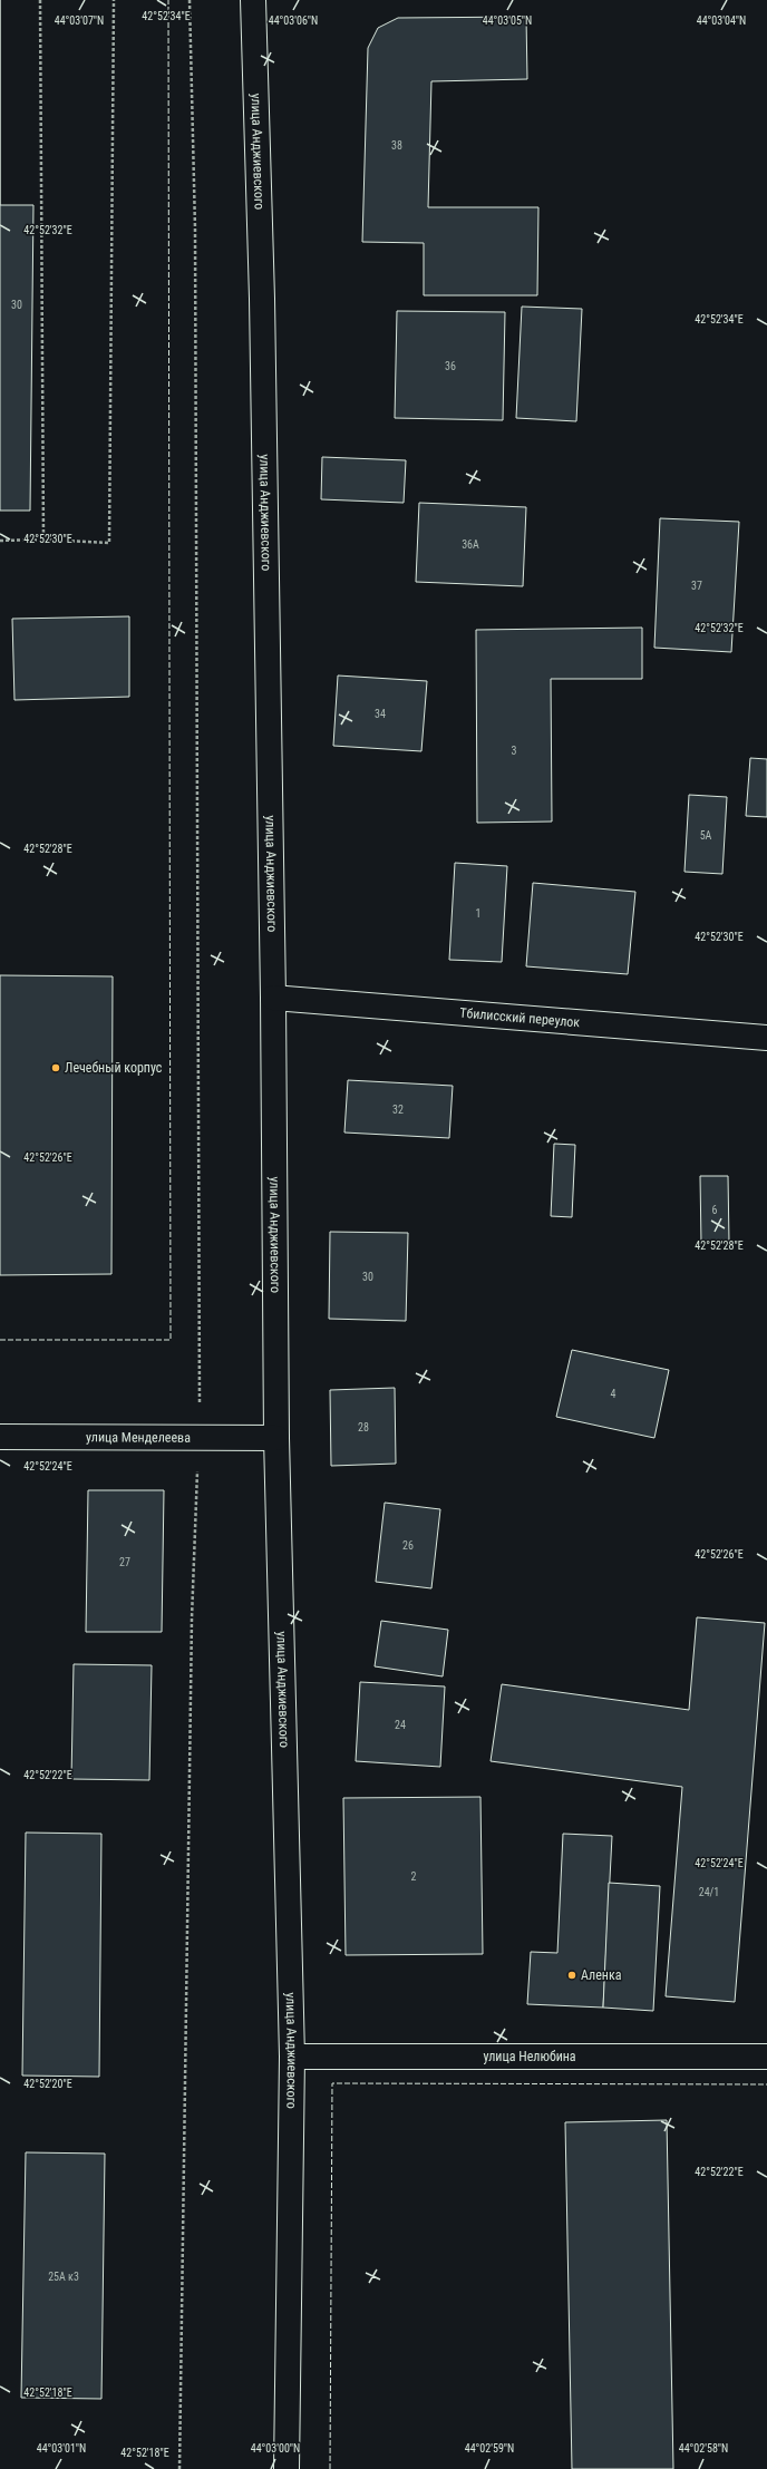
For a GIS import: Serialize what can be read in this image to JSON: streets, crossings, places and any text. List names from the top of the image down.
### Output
{
  "streets": {
    "street": [
      "улица Анджиевского",
      "Тбилисский переулок",
      "улица Менделеева",
      "улица Нелюбина"
    ]
  },
  "crossings": [
    ["улица Анджиевского", "Тбилисский переулок"],
    ["улица Анджиевского", "улица Менделеева"],
    ["улица Анджиевского", "улица Нелюбина"]
  ],
  "places": ["Лечебный корпус", "Аленка"],
  "house_numbers": [
    "38",
    "30",
    "36",
    "36А",
    "37",
    "34",
    "3",
    "5А",
    "1",
    "32",
    "6",
    "30",
    "4",
    "28",
    "26",
    "27",
    "24",
    "2",
    "24/1",
    "25А к3"
  ],
  "coordinates": [
    "42°52'34\"E",
    "44°03'07\"N",
    "44°03'06\"N",
    "44°03'05\"N",
    "44°03'04\"N",
    "42°52'32\"E",
    "42°52'30\"E",
    "42°52'28\"E",
    "42°52'26\"E",
    "42°52'24\"E",
    "42°52'22\"E",
    "42°52'20\"E",
    "42°52'18\"E",
    "44°03'01\"N",
    "44°03'00\"N",
    "44°02'59\"N",
    "44°02'58\"N"
  ]
}
